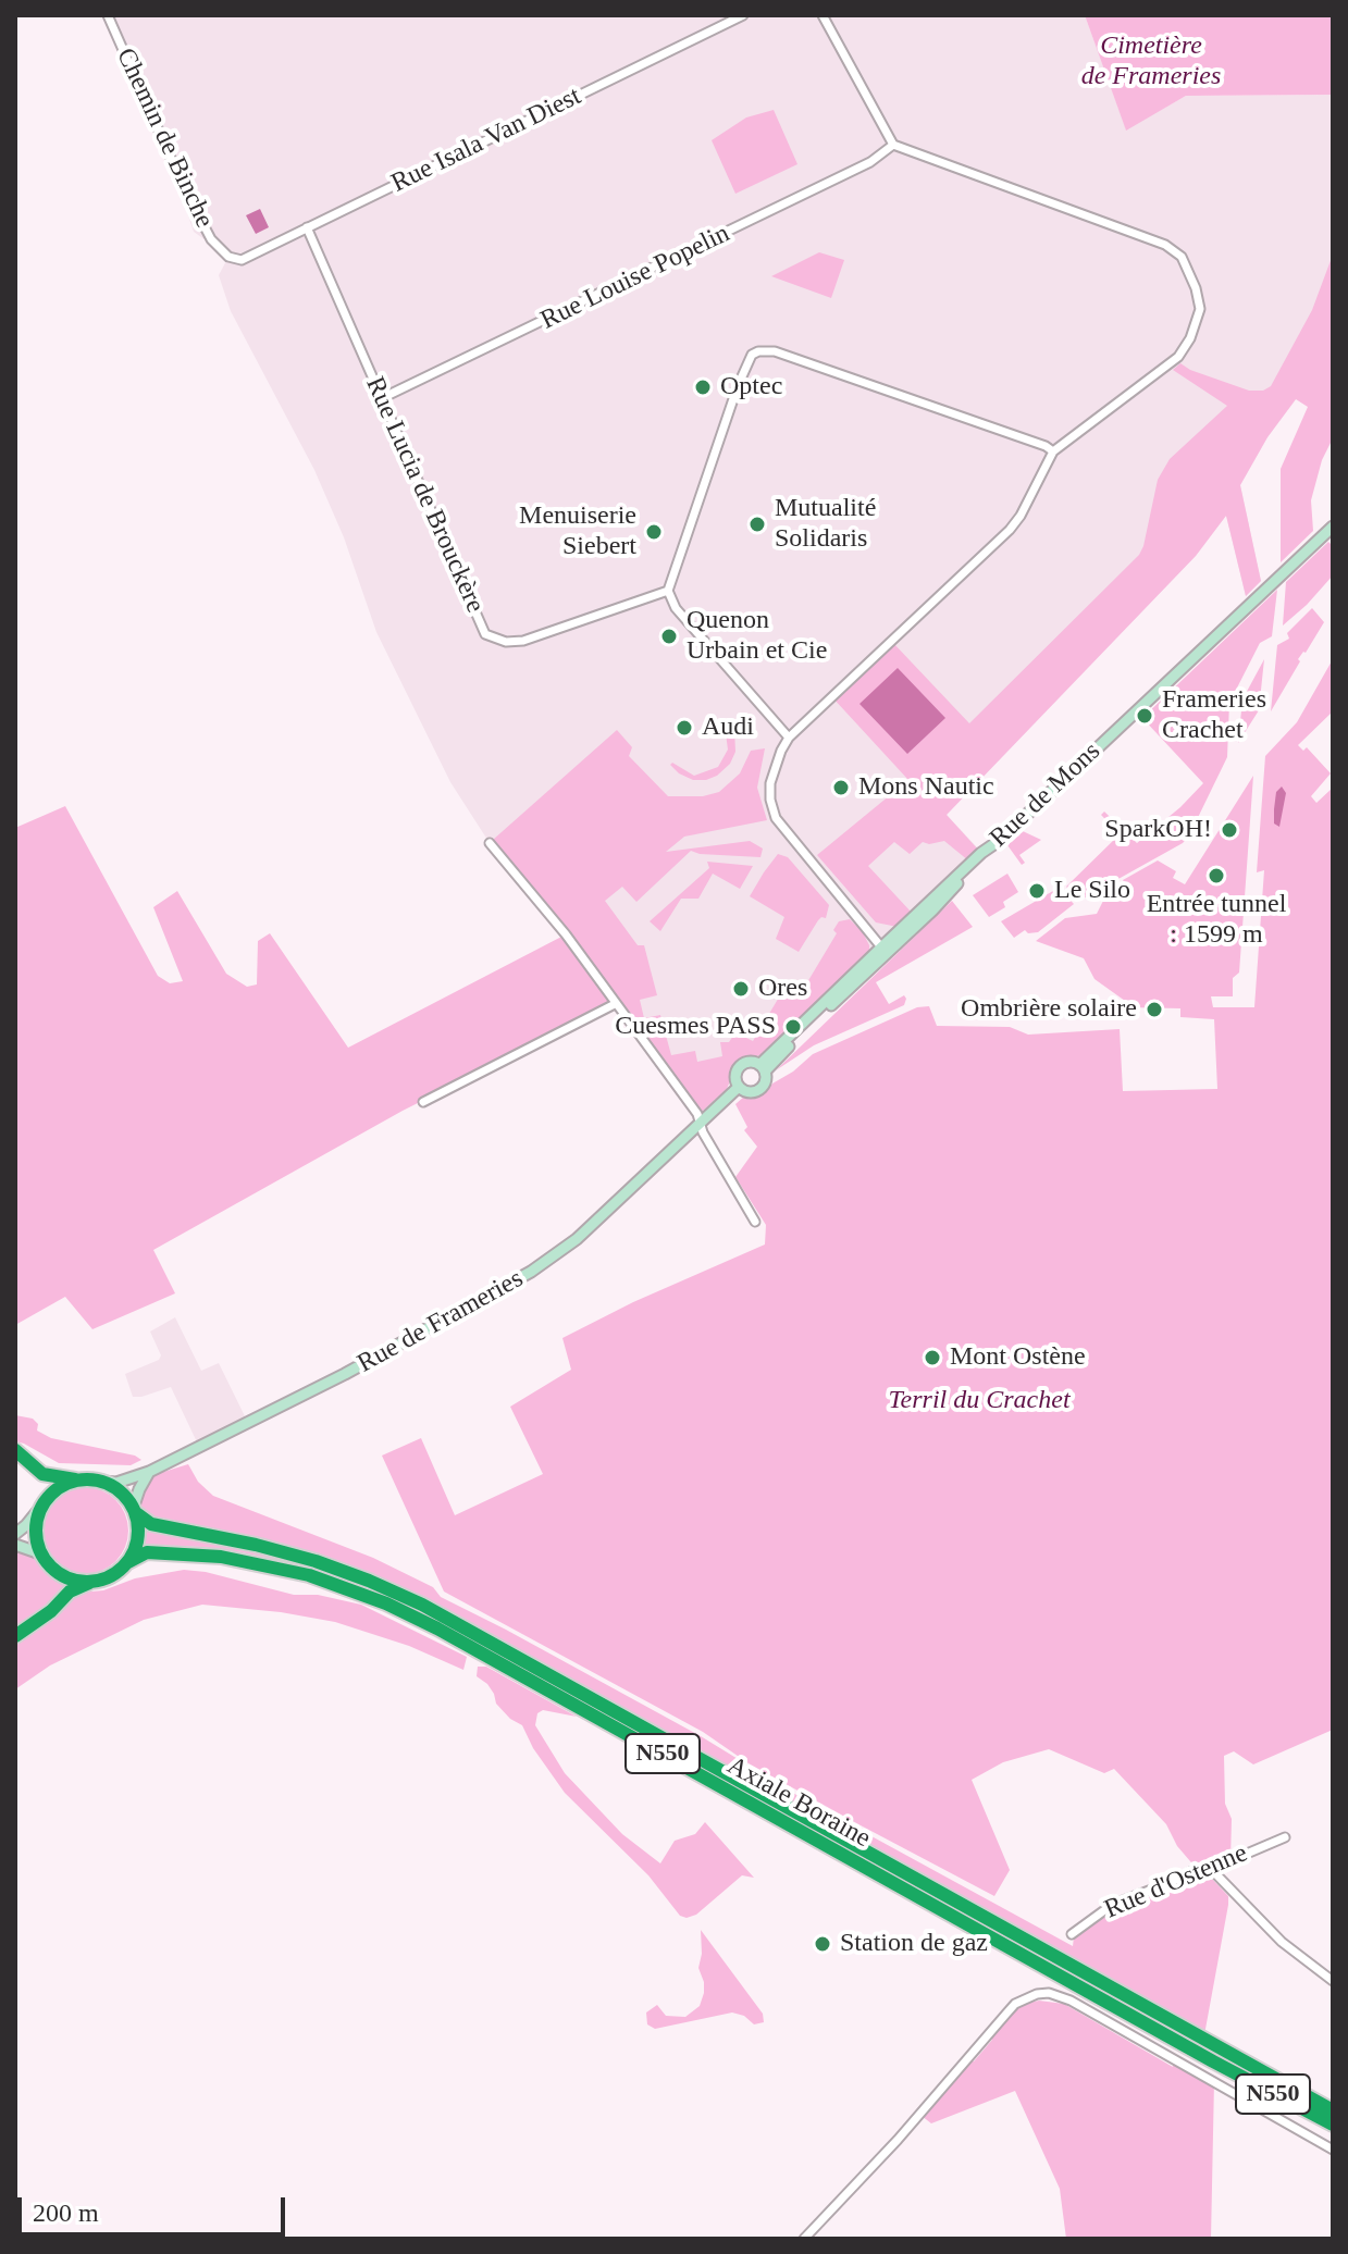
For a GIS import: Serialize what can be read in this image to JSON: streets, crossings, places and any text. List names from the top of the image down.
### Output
{
  "streets": {
    "highway": ["N550", "Axiale Boraine"],
    "main road": ["Rue de Mons", "Rue de Frameries"],
    "street": [
      "Chemin de Binche",
      "Rue Isala Van Diest",
      "Rue Louise Popelin",
      "Rue Lucia de Brouckère",
      "Rue d'Ostenne"
    ]
  },
  "crossings": [
    ["Chemin de Binche", "Rue Isala Van Diest"],
    ["Rue Isala Van Diest", "Rue Lucia de Brouckère"],
    ["Rue Louise Popelin", "Rue Lucia de Brouckère"],
    ["Rue de Frameries", "Axiale Boraine"]
  ],
  "parks": ["Cimetière de Frameries", "Terril du Crachet"],
  "places": [
    "Optec",
    "Mutualité Solidaris",
    "Menuiserie Siebert",
    "Quenon Urbain et Cie",
    "Frameries Crachet",
    "Audi",
    "Mons Nautic",
    "SparkOH!",
    "Entrée tunnel : 1599 m",
    "Le Silo",
    "Ores",
    "Ombrière solaire",
    "Cuesmes PASS",
    "Mont Ostène",
    "Station de gaz"
  ],
  "scale_bar": "200 m"
}
